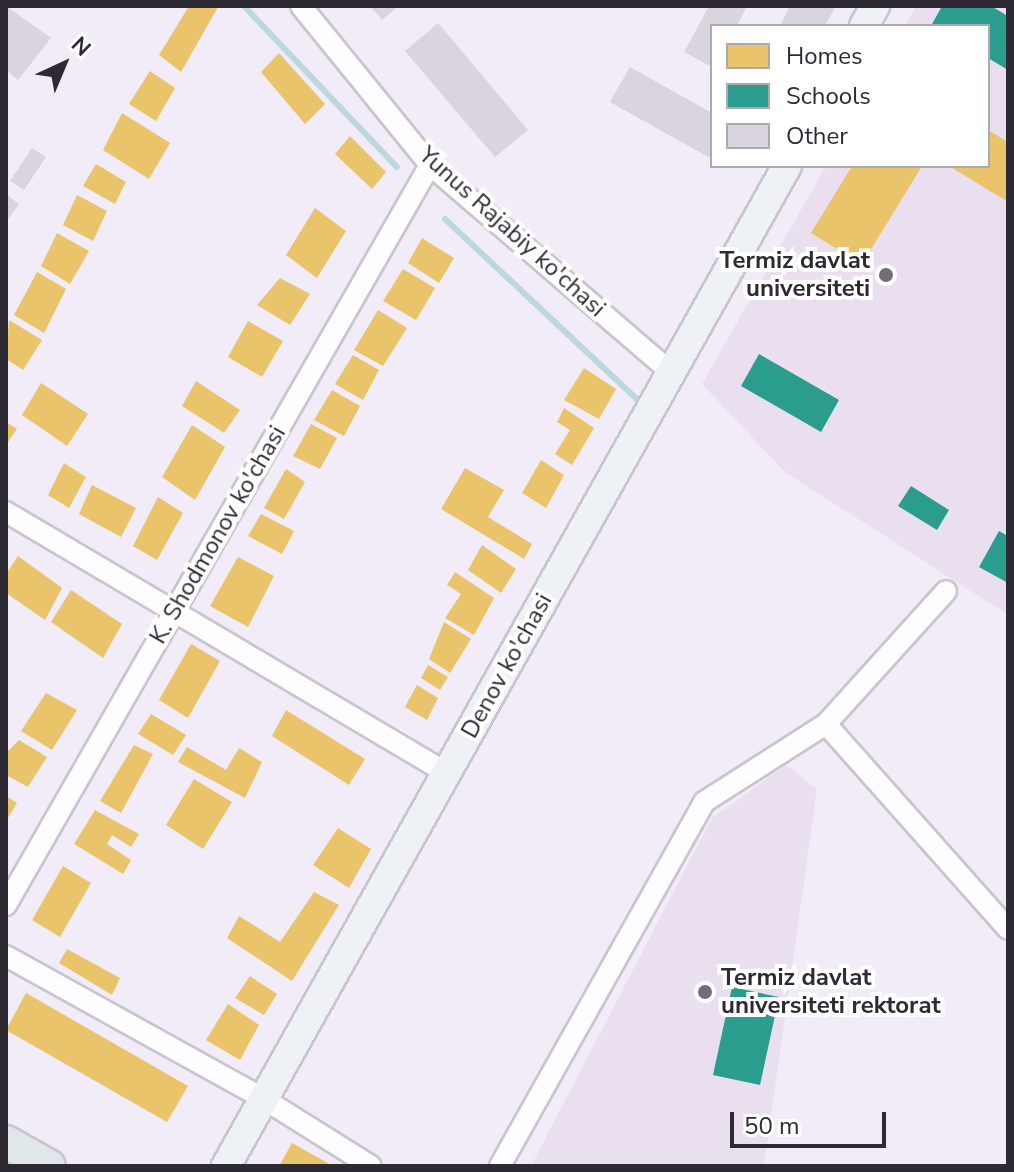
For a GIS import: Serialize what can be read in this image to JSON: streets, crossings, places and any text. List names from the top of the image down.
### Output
{
  "streets": {
    "street": ["Yunus Rajabiy ko'chasi", "K. Shodmonov ko'chasi", "Denov ko'chasi"]
  },
  "crossings": [
    ["Yunus Rajabiy ko'chasi", "K. Shodmonov ko'chasi"],
    ["Yunus Rajabiy ko'chasi", "Denov ko'chasi"]
  ],
  "places": ["Termiz davlat universiteti", "Termiz davlat universiteti rektorat"],
  "legend": ["Homes", "Schools", "Other"],
  "scale_bar": "50 m",
  "north": "top right"
}
